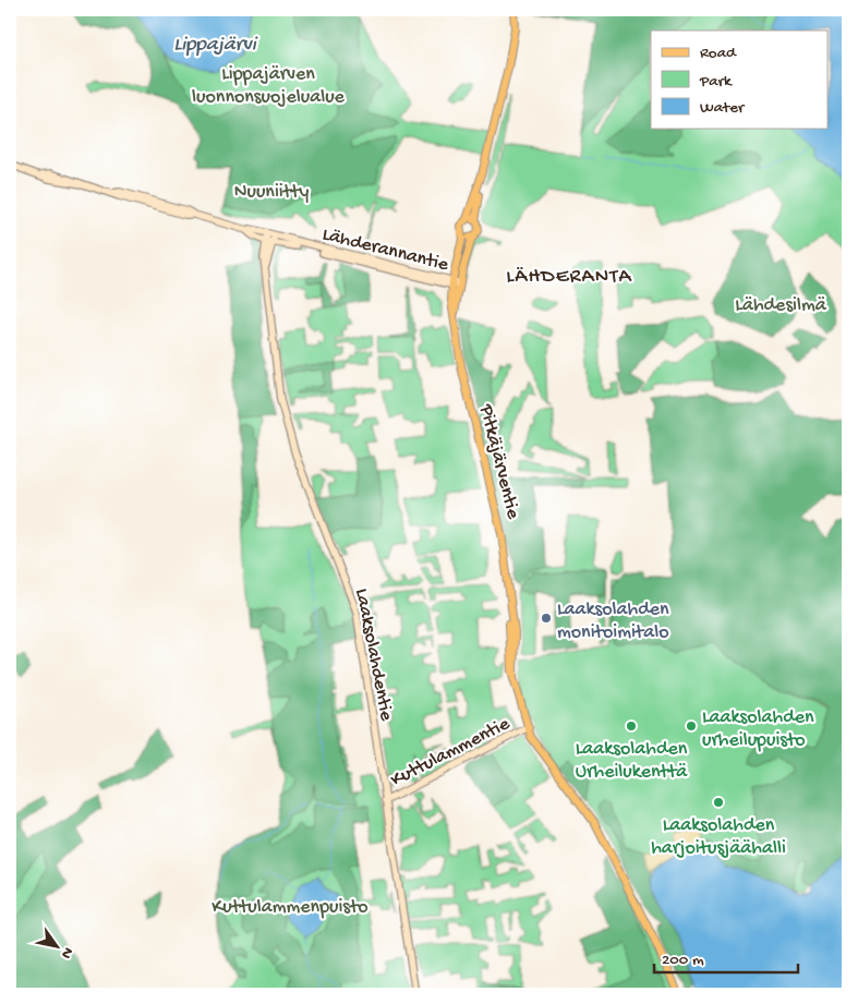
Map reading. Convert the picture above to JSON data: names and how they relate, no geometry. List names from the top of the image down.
{
  "streets": {
    "main road": ["Pitkäjärventie"],
    "street": ["Lähderannantie", "Laaksolahdentie", "Kuttulammentie"]
  },
  "crossings": [
    ["Lähderannantie", "Pitkäjärventie"],
    ["Lähderannantie", "Laaksolahdentie"],
    ["Pitkäjärventie", "Kuttulammentie"],
    ["Laaksolahdentie", "Kuttulammentie"]
  ],
  "districts": ["LÄHDERANTA"],
  "water": ["Lippajärvi"],
  "parks": [
    "Lippajärven luonnonsuojelualue",
    "Nuuniitty",
    "Lähdesilmä",
    "Kuttulammenpuisto"
  ],
  "places": [
    "Laaksolahden monitoimitalo",
    "Laaksolahden Urheilukenttä",
    "Laaksolahden urheilupuisto",
    "Laaksolahden harjoitusjäähalli"
  ],
  "legend": ["Road", "Park", "Water"],
  "scale_bar": "200 m",
  "north": "bottom right"
}
